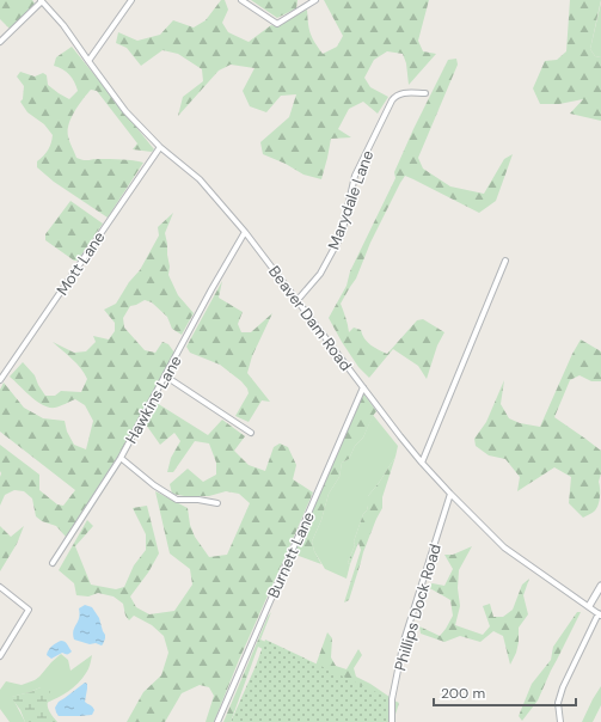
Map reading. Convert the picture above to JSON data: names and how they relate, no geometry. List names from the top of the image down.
{
  "streets": {
    "street": [
      "Marydale Lane",
      "Mott Lane",
      "Beaver Dam Road",
      "Hawkins Lane",
      "Burnett Lane",
      "Phillips Dock Road"
    ]
  },
  "crossings": [
    ["Marydale Lane", "Beaver Dam Road"],
    ["Mott Lane", "Beaver Dam Road"],
    ["Beaver Dam Road", "Hawkins Lane"],
    ["Beaver Dam Road", "Burnett Lane"],
    ["Beaver Dam Road", "Phillips Dock Road"]
  ],
  "scale_bar": "200 m"
}
